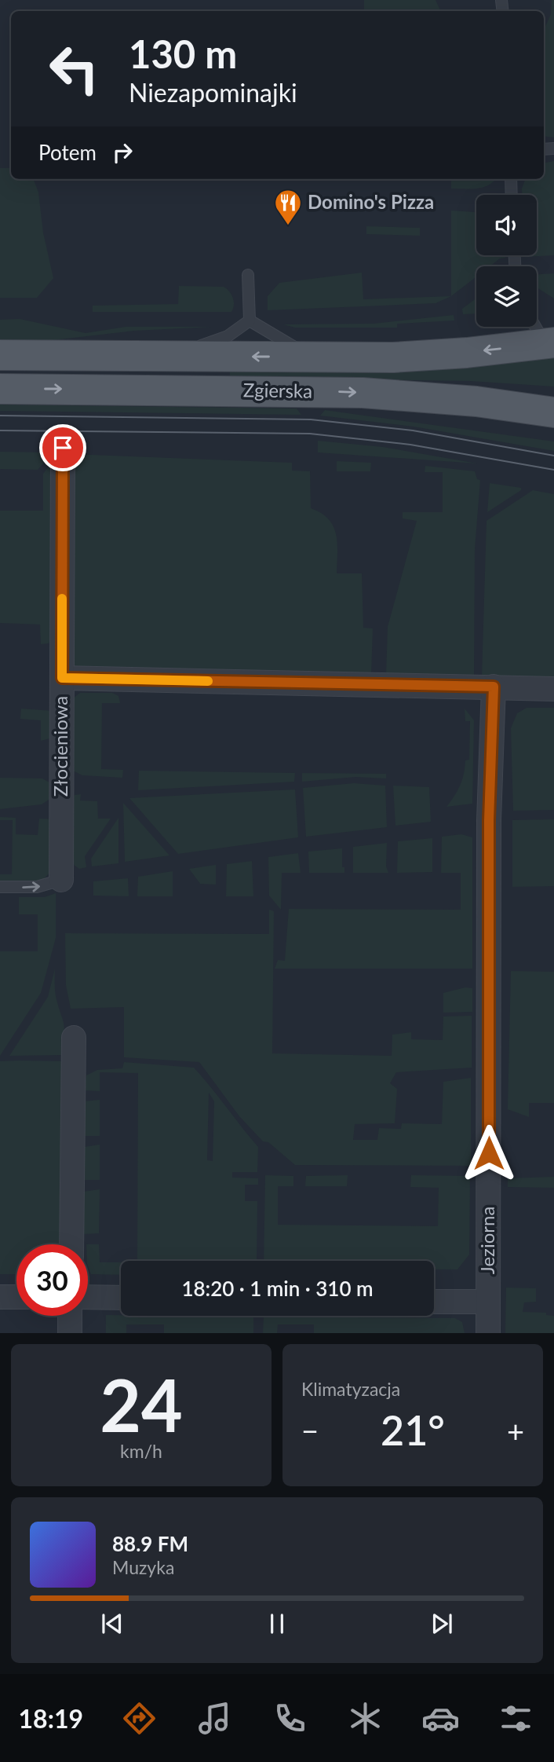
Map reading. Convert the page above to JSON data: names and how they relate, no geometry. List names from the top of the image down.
{
  "streets": {
    "main road": ["Zgierska"],
    "street": ["Złocieniowa", "Jeziorna"]
  },
  "places": {
    "restaurant": ["Domino's Pizza"]
  },
  "page": {
    "turn": ["130 m", "Niezapominajki"],
    "then": "Potem",
    "limit": "30",
    "trip": "18:20 · 1 min · 310 m",
    "tile": [
      ["24", "km/h"],
      "Klimatyzacja"
    ],
    "heat": ["−", "21°", "+"],
    "song": ["88.9 FM", "Muzyka"],
    "tabs": "18:19"
  }
}
